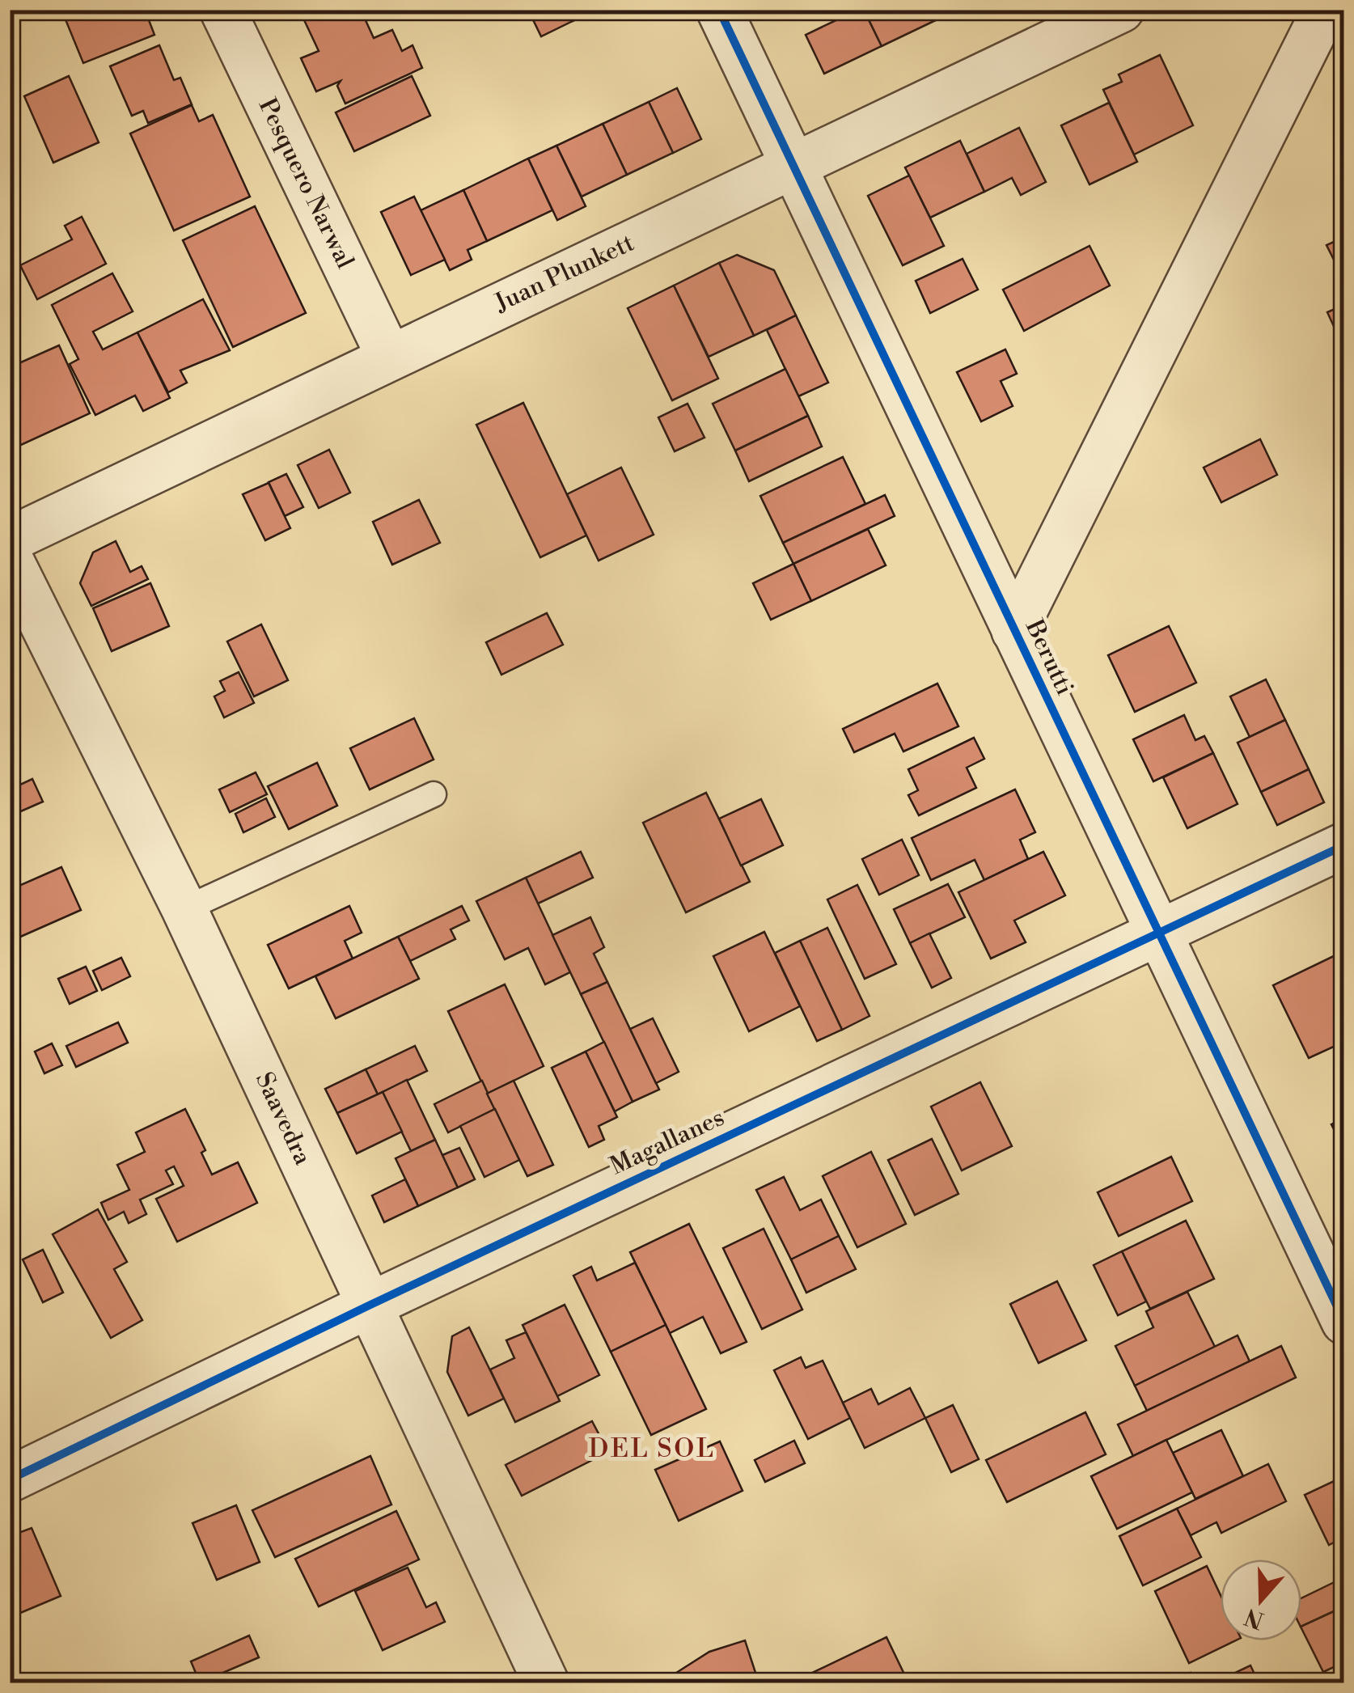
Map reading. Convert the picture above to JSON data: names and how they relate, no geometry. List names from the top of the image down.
{
  "streets": {
    "street": [
      "Pesquero Narwal",
      "Juan Plunkett",
      "Berutti",
      "Saavedra",
      "Magallanes"
    ]
  },
  "crossings": [
    ["Pesquero Narwal", "Juan Plunkett"],
    ["Juan Plunkett", "Berutti"],
    ["Berutti", "Magallanes"],
    ["Saavedra", "Magallanes"]
  ],
  "districts": ["DEL SOL"],
  "north": "bottom"
}
